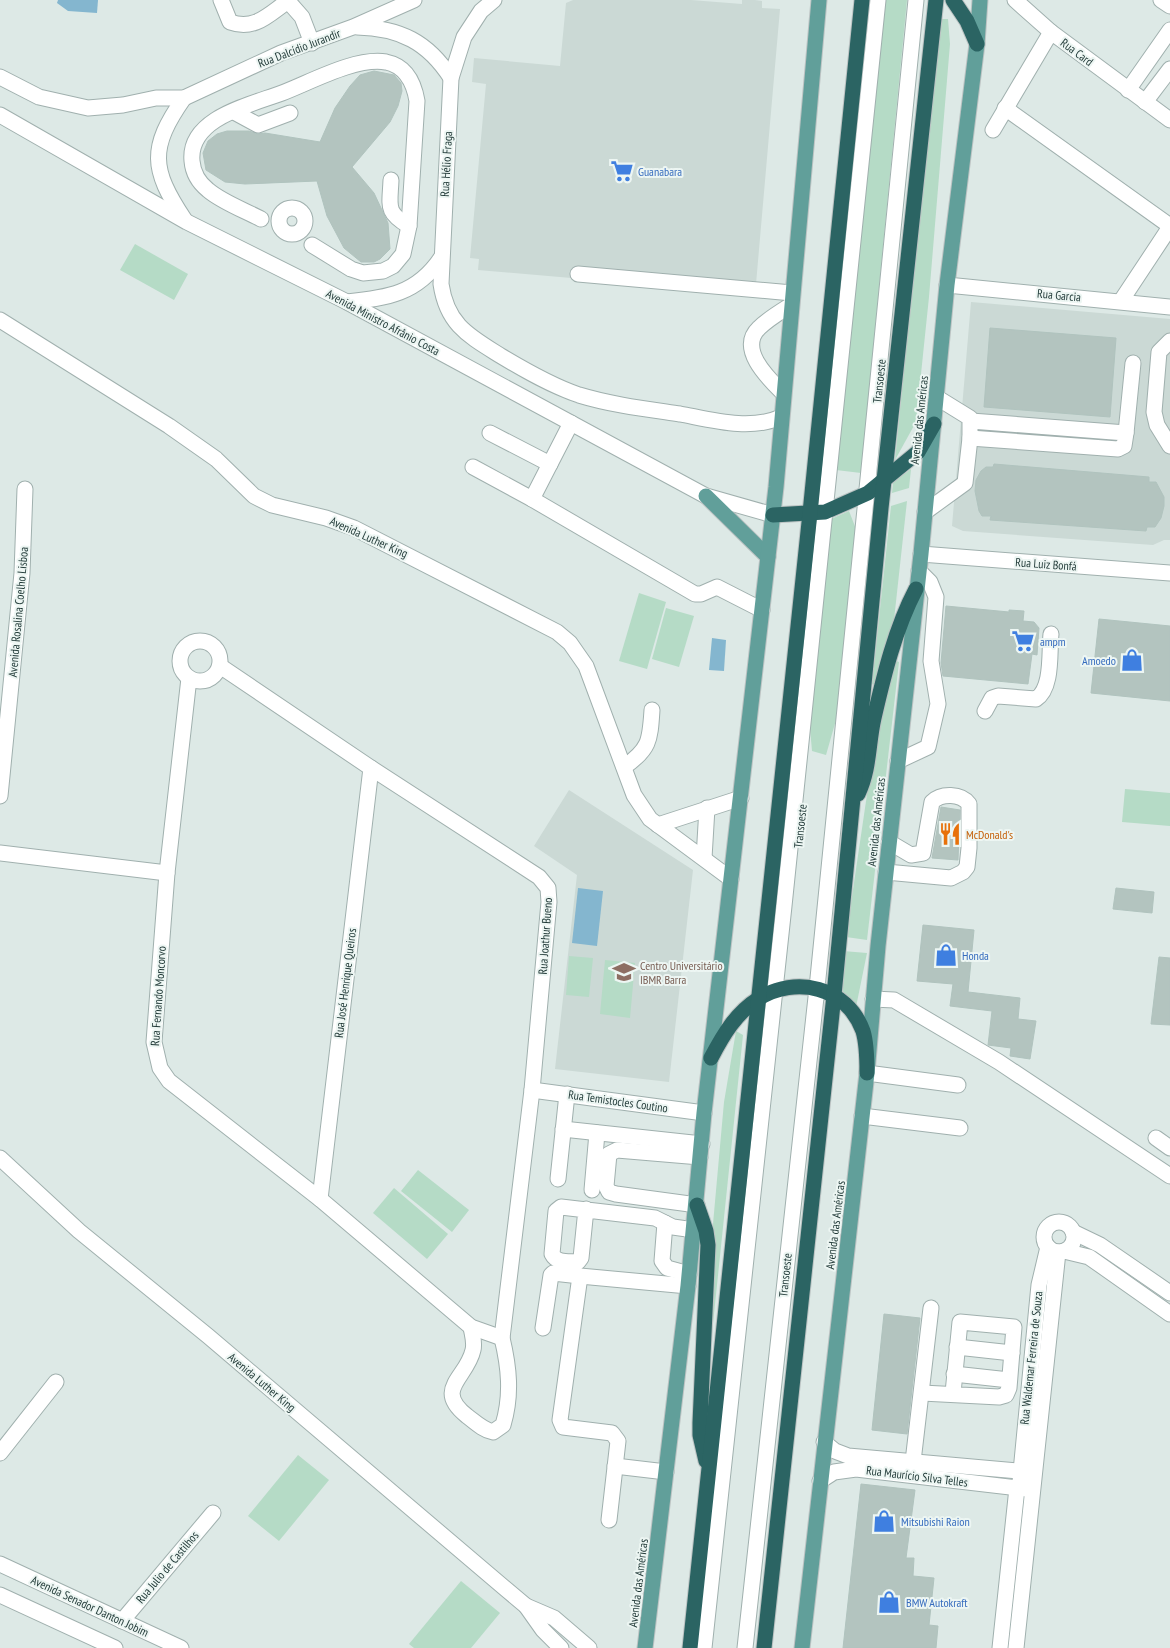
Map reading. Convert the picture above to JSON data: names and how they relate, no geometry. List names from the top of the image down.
{
  "streets": {
    "highway": ["Avenida das Américas"],
    "street": [
      "Rua Dalcídio Jurandir",
      "Rua Card",
      "Rua Hélio Fraga",
      "Rua Garcia",
      "Avenida Ministro Afrânio Costa",
      "Transoeste",
      "Avenida Luther King",
      "Rua Luiz Bonfá",
      "Avenida Rosalina Coelho Lisboa",
      "Rua Joathur Bueno",
      "Rua José Henrique Queiros",
      "Rua Fernando Moncorvo",
      "Rua Temistocles Coutino",
      "Rua Waldemar Ferreira de Souza",
      "Rua Maurício Silva Telles",
      "Rua Julio de Castilhos",
      "Avenida Senador Danton Jobim"
    ]
  },
  "crossings": [
    ["Rua Garcia", "Avenida das Américas"],
    ["Avenida Ministro Afrânio Costa", "Avenida das Américas"],
    ["Avenida das Américas", "Avenida Luther King"],
    ["Avenida das Américas", "Rua Luiz Bonfá"],
    ["Avenida das Américas", "Rua Temistocles Coutino"],
    ["Avenida das Américas", "Rua Maurício Silva Telles"],
    ["Rua Joathur Bueno", "Rua José Henrique Queiros"],
    ["Rua Joathur Bueno", "Rua Fernando Moncorvo"],
    ["Rua Joathur Bueno", "Rua Temistocles Coutino"],
    ["Rua José Henrique Queiros", "Rua Fernando Moncorvo"],
    ["Rua Waldemar Ferreira de Souza", "Rua Maurício Silva Telles"],
    ["Rua Julio de Castilhos", "Avenida Senador Danton Jobim"]
  ],
  "places": {
    "supermarket": ["Guanabara", "ampm"],
    "shop": [
      "Amoedo",
      "Honda",
      "Mitsubishi Raion",
      "BMW Autokraft"
    ],
    "restaurant": ["McDonald's"],
    "school or university": ["Centro Universitário IBMR Barra"]
  }
}
